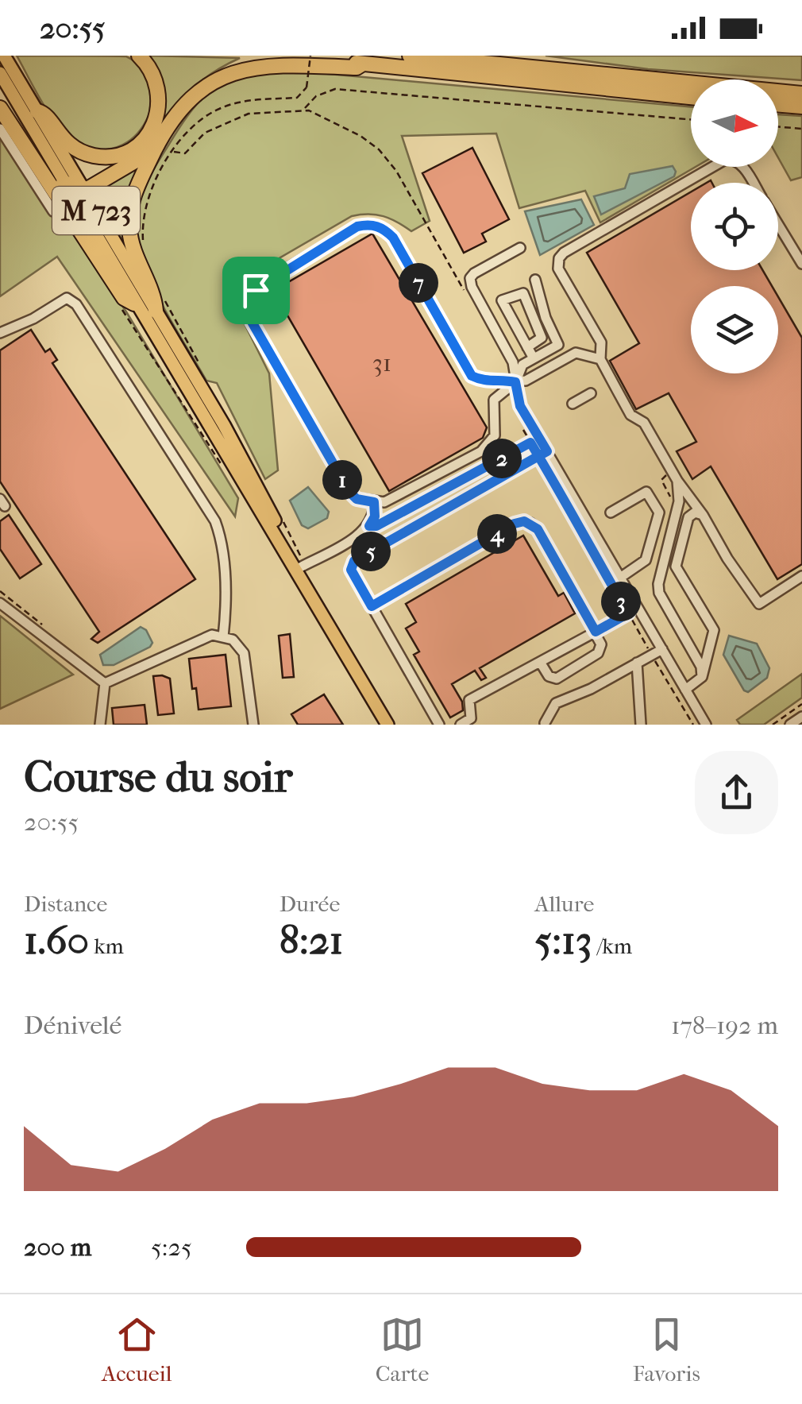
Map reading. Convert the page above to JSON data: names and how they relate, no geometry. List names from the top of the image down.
{
  "streets": {
    "main road": ["M 723"]
  },
  "house_numbers": ["31"],
  "north": "right",
  "page": {
    "status": "20:55",
    "pins": [
      "7",
      "2",
      "1",
      "4",
      "5",
      "3"
    ],
    "heading": ["Course du soir", "20:55"],
    "stats": [
      ["Distance", "1.60 km"],
      ["Durée", "8:21"],
      ["Allure", "5:13 /km"]
    ],
    "chart": ["Dénivelé", "178–192 m"],
    "list": [
      {
        "name": "200 m",
        "note": "5:25"
      }
    ],
    "tabs": ["Accueil", "Carte", "Favoris"]
  }
}
